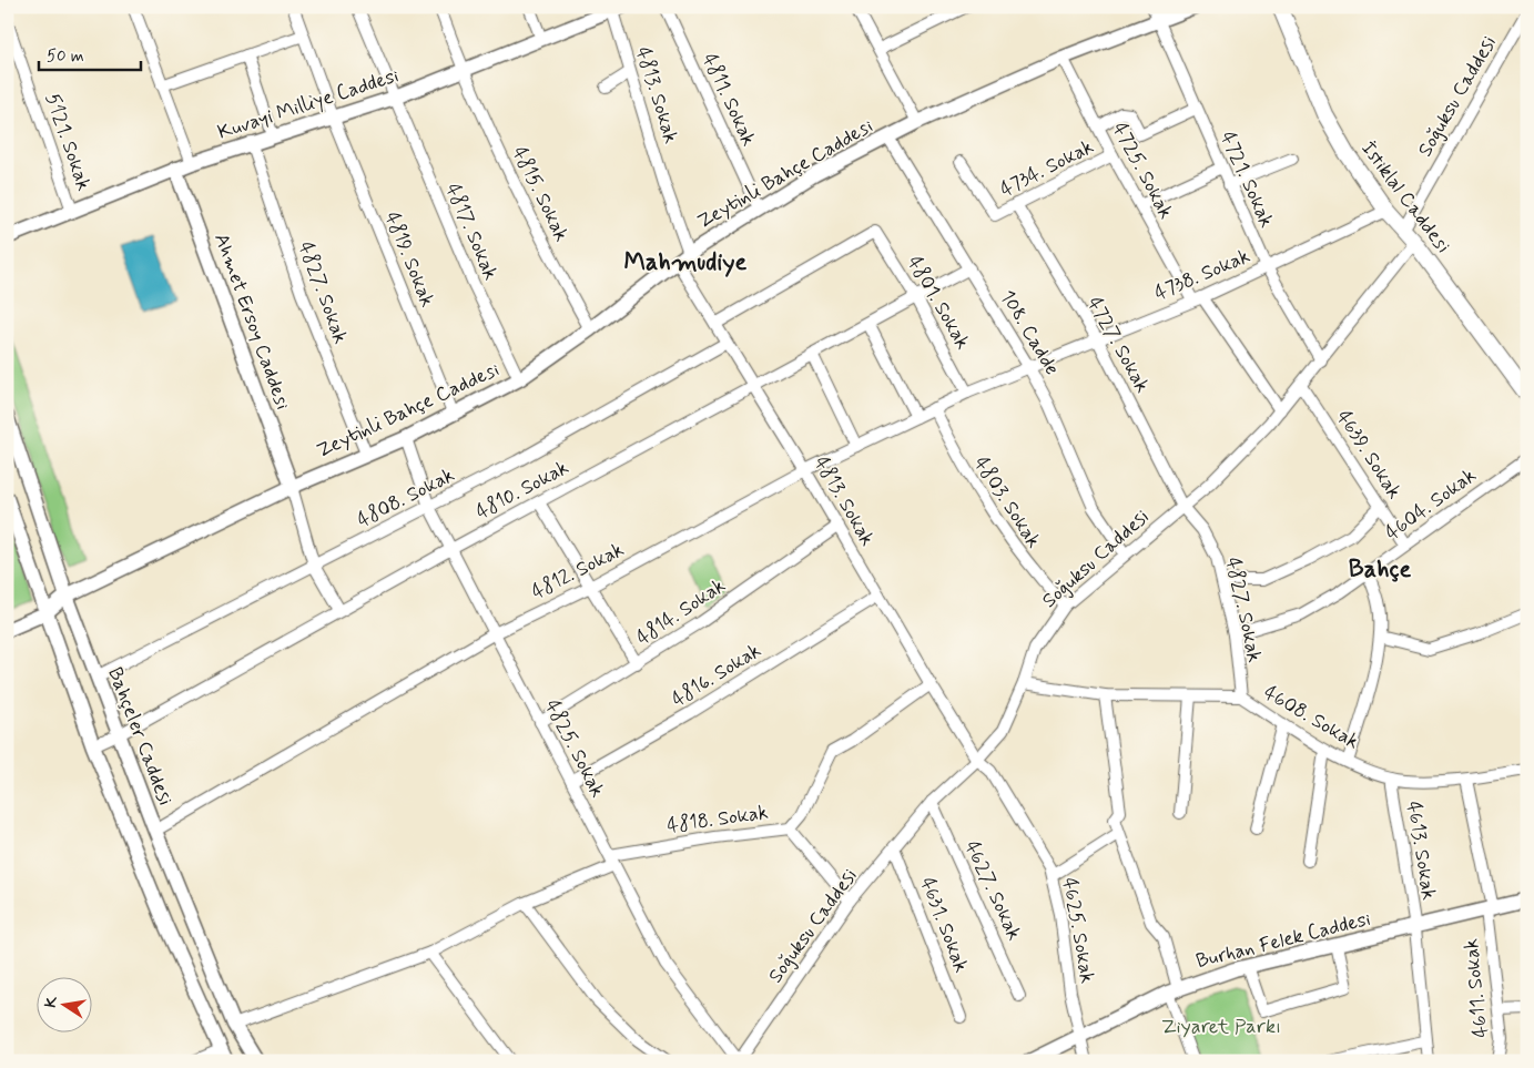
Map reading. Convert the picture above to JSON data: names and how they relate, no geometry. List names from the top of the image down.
{
  "streets": {
    "main road": ["İstiklal Caddesi"],
    "street": [
      "4813. Sokak",
      "Soğuksu Caddesi",
      "4811. Sokak",
      "Kuvayi Milliye Caddesi",
      "5121. Sokak",
      "4734. Sokak",
      "4725. Sokak",
      "Zeytinli Bahçe Caddesi",
      "4721. Sokak",
      "4815. Sokak",
      "4817. Sokak",
      "4819. Sokak",
      "4738. Sokak",
      "4827. Sokak",
      "4801. Sokak",
      "Ahmet Ersoy Caddesi",
      "108. Cadde",
      "4727. Sokak",
      "4639. Sokak",
      "4810. Sokak",
      "4808. Sokak",
      "4803. Sokak",
      "4604. Sokak",
      "4812. Sokak",
      "4814. Sokak",
      "4816. Sokak",
      "4608. Sokak",
      "Bahçeler Caddesi",
      "4825. Sokak",
      "4818. Sokak",
      "4613. Sokak",
      "4627. Sokak",
      "4631. Sokak",
      "4625. Sokak",
      "Burhan Felek Caddesi",
      "4611. Sokak"
    ]
  },
  "crossings": [
    ["4813. Sokak", "Soğuksu Caddesi"],
    ["4813. Sokak", "Kuvayi Milliye Caddesi"],
    ["4813. Sokak", "Zeytinli Bahçe Caddesi"],
    ["4813. Sokak", "4801. Sokak"],
    ["4813. Sokak", "4810. Sokak"],
    ["4813. Sokak", "4808. Sokak"],
    ["4813. Sokak", "4812. Sokak"],
    ["4813. Sokak", "4814. Sokak"],
    ["4813. Sokak", "4816. Sokak"],
    ["4813. Sokak", "4818. Sokak"],
    ["4813. Sokak", "4625. Sokak"],
    ["Soğuksu Caddesi", "4725. Sokak"],
    ["Soğuksu Caddesi", "4721. Sokak"],
    ["Soğuksu Caddesi", "İstiklal Caddesi"],
    ["Soğuksu Caddesi", "4827. Sokak"],
    ["Soğuksu Caddesi", "108. Cadde"],
    ["Soğuksu Caddesi", "4727. Sokak"],
    ["Soğuksu Caddesi", "4639. Sokak"],
    ["Soğuksu Caddesi", "4803. Sokak"],
    ["Soğuksu Caddesi", "4825. Sokak"],
    ["Soğuksu Caddesi", "4627. Sokak"],
    ["Soğuksu Caddesi", "4631. Sokak"],
    ["Soğuksu Caddesi", "4625. Sokak"],
    ["4811. Sokak", "Zeytinli Bahçe Caddesi"],
    ["Kuvayi Milliye Caddesi", "5121. Sokak"],
    ["Kuvayi Milliye Caddesi", "4815. Sokak"],
    ["Kuvayi Milliye Caddesi", "4817. Sokak"],
    ["Kuvayi Milliye Caddesi", "4819. Sokak"],
    ["Kuvayi Milliye Caddesi", "4827. Sokak"],
    ["Kuvayi Milliye Caddesi", "Ahmet Ersoy Caddesi"],
    ["4734. Sokak", "4725. Sokak"],
    ["4734. Sokak", "4727. Sokak"],
    ["4725. Sokak", "Zeytinli Bahçe Caddesi"],
    ["4725. Sokak", "4738. Sokak"],
    ["Zeytinli Bahçe Caddesi", "4721. Sokak"],
    ["Zeytinli Bahçe Caddesi", "4815. Sokak"],
    ["Zeytinli Bahçe Caddesi", "4817. Sokak"],
    ["Zeytinli Bahçe Caddesi", "4819. Sokak"],
    ["Zeytinli Bahçe Caddesi", "4827. Sokak"],
    ["Zeytinli Bahçe Caddesi", "Ahmet Ersoy Caddesi"],
    ["Zeytinli Bahçe Caddesi", "108. Cadde"],
    ["Zeytinli Bahçe Caddesi", "Bahçeler Caddesi"],
    ["Zeytinli Bahçe Caddesi", "4825. Sokak"],
    ["4721. Sokak", "4738. Sokak"],
    ["İstiklal Caddesi", "4738. Sokak"],
    ["4738. Sokak", "108. Cadde"],
    ["4738. Sokak", "4727. Sokak"],
    ["4738. Sokak", "4812. Sokak"],
    ["4827. Sokak", "4727. Sokak"],
    ["4827. Sokak", "4604. Sokak"],
    ["4827. Sokak", "4608. Sokak"],
    ["4801. Sokak", "4810. Sokak"],
    ["4801. Sokak", "4812. Sokak"],
    ["108. Cadde", "4810. Sokak"],
    ["108. Cadde", "4812. Sokak"],
    ["4639. Sokak", "4604. Sokak"],
    ["4810. Sokak", "Bahçeler Caddesi"],
    ["4810. Sokak", "4825. Sokak"],
    ["4808. Sokak", "Bahçeler Caddesi"],
    ["4808. Sokak", "4825. Sokak"],
    ["4803. Sokak", "4812. Sokak"],
    ["4812. Sokak", "Bahçeler Caddesi"],
    ["4812. Sokak", "4825. Sokak"],
    ["4814. Sokak", "4825. Sokak"],
    ["4816. Sokak", "4825. Sokak"],
    ["4608. Sokak", "4613. Sokak"],
    ["4608. Sokak", "4611. Sokak"],
    ["Bahçeler Caddesi", "4818. Sokak"],
    ["4825. Sokak", "4818. Sokak"],
    ["4613. Sokak", "Burhan Felek Caddesi"],
    ["4625. Sokak", "Burhan Felek Caddesi"],
    ["Burhan Felek Caddesi", "4611. Sokak"]
  ],
  "districts": ["Mahmudiye", "Bahçe"],
  "parks": ["Ziyaret Parkı"],
  "scale_bar": "50 m",
  "north": "left"
}
